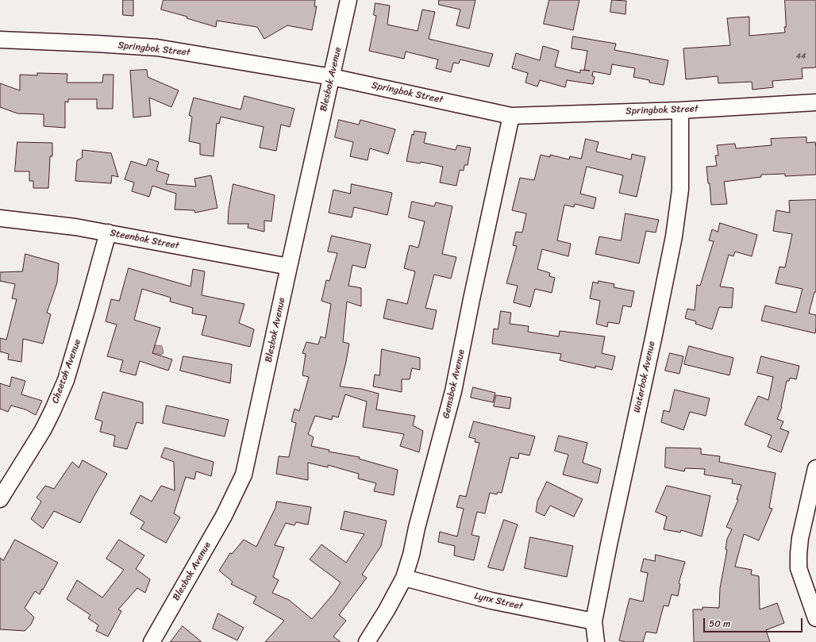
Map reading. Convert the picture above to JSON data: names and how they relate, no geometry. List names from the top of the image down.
{
  "streets": {
    "street": [
      "Springbok Street",
      "Blesbok Avenue",
      "Steenbok Street",
      "Cheetah Avenue",
      "Waterbok Avenue",
      "Gemsbok Avenue",
      "Lynx Street"
    ]
  },
  "crossings": [
    ["Springbok Street", "Blesbok Avenue"],
    ["Springbok Street", "Waterbok Avenue"],
    ["Springbok Street", "Gemsbok Avenue"],
    ["Blesbok Avenue", "Steenbok Street"],
    ["Steenbok Street", "Cheetah Avenue"],
    ["Waterbok Avenue", "Lynx Street"],
    ["Gemsbok Avenue", "Lynx Street"]
  ],
  "house_numbers": ["44"],
  "scale_bar": "50 m"
}
